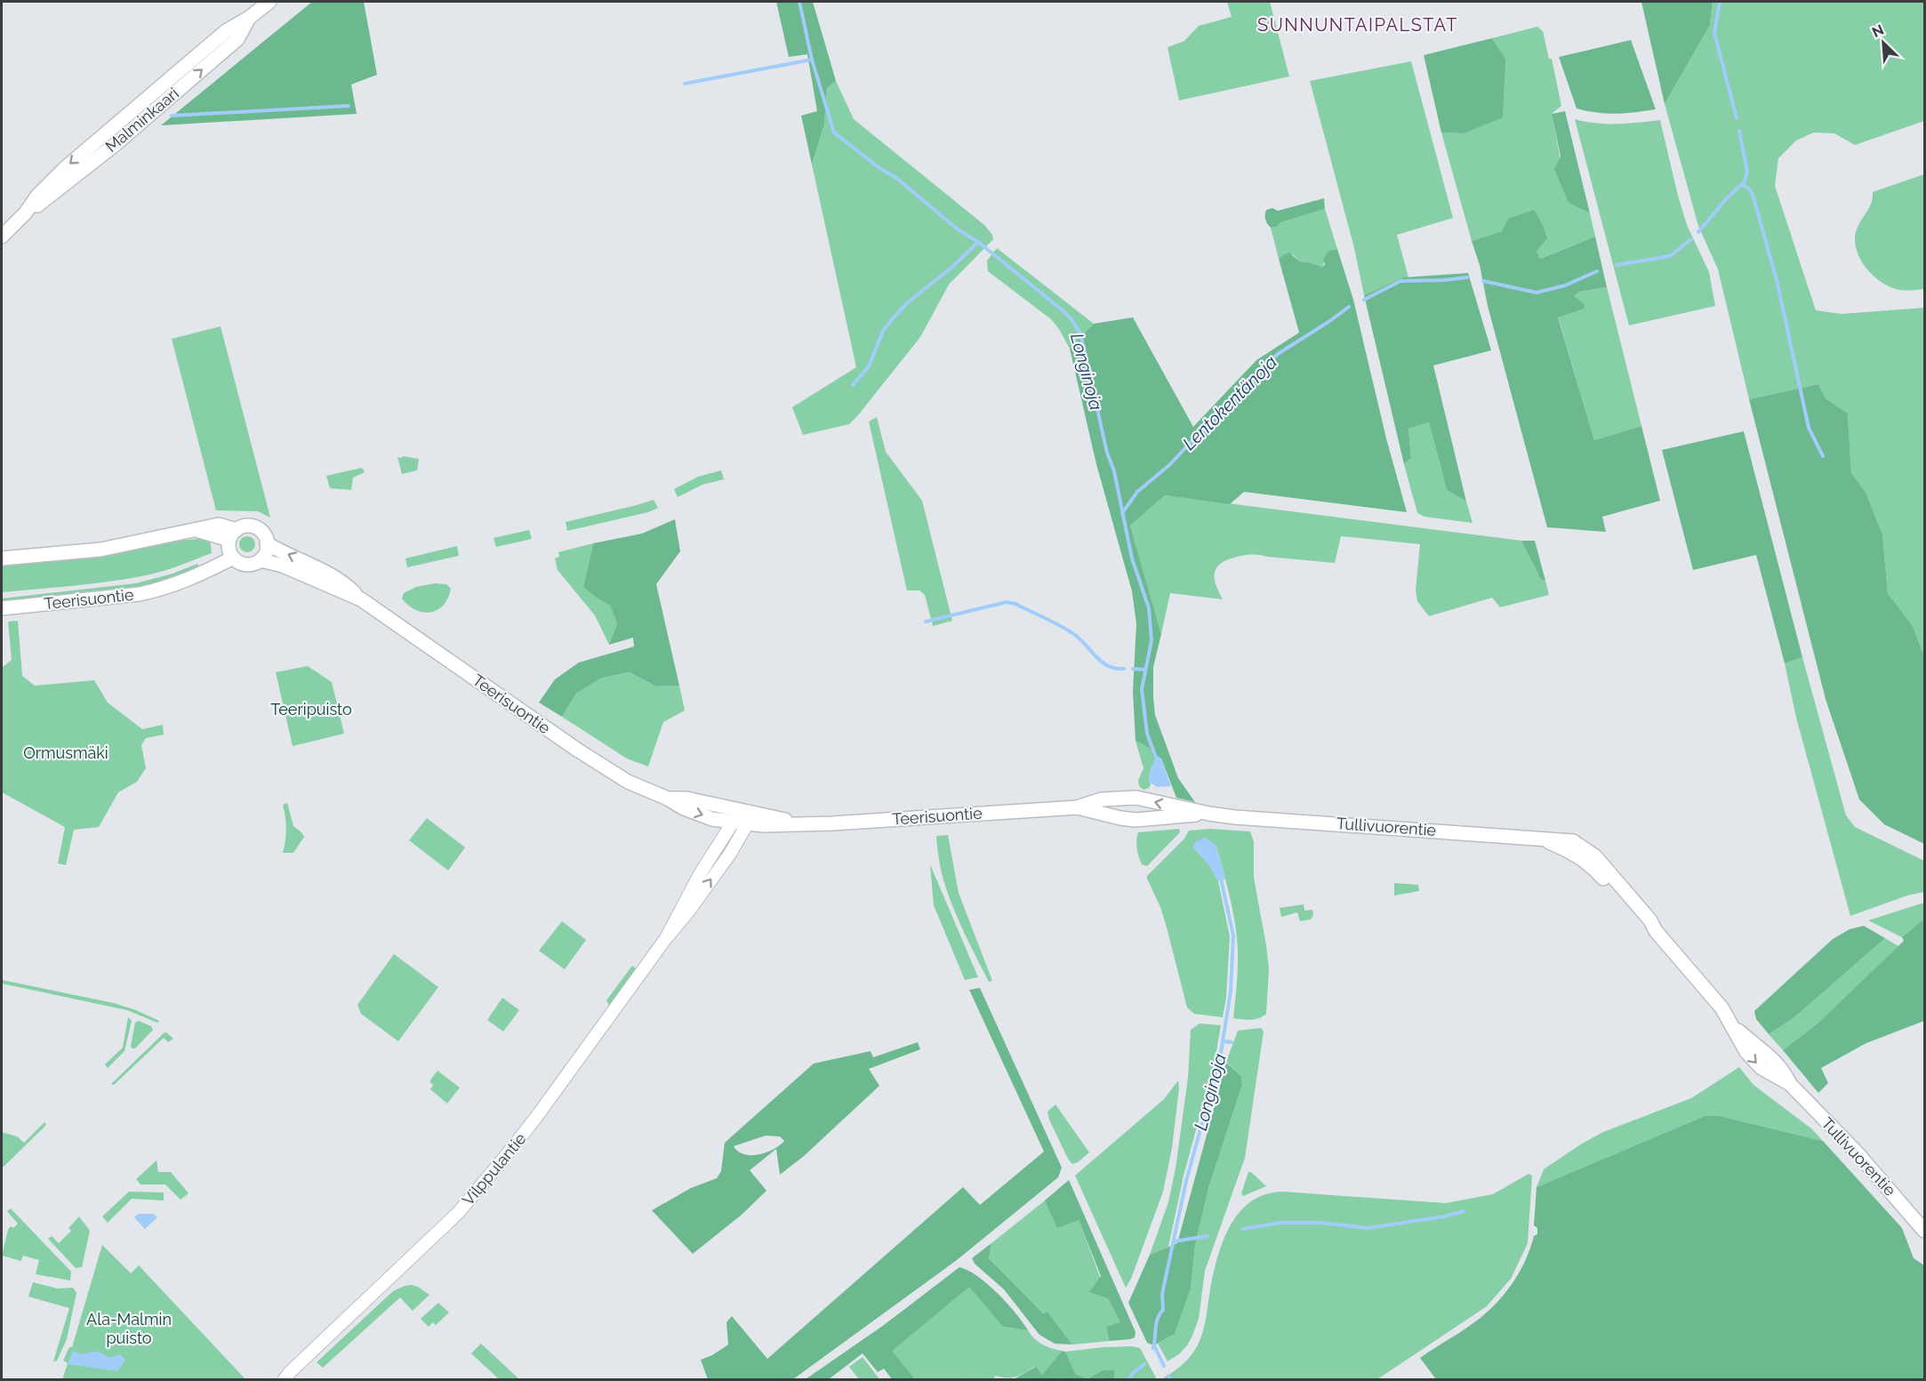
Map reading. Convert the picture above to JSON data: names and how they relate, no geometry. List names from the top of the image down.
{
  "streets": {
    "main road": ["Malminkaari", "Teerisuontie", "Tullivuorentie"],
    "street": ["Vilppulantie"]
  },
  "crossings": [
    ["Teerisuontie", "Tullivuorentie"],
    ["Teerisuontie", "Vilppulantie"]
  ],
  "districts": ["SUNNUNTAIPALSTAT"],
  "water": ["Longinoja", "Lentokentänoja"],
  "parks": ["Teeripuisto", "Ormusmäki", "Ala-Malmin puisto"],
  "north": "top left"
}
